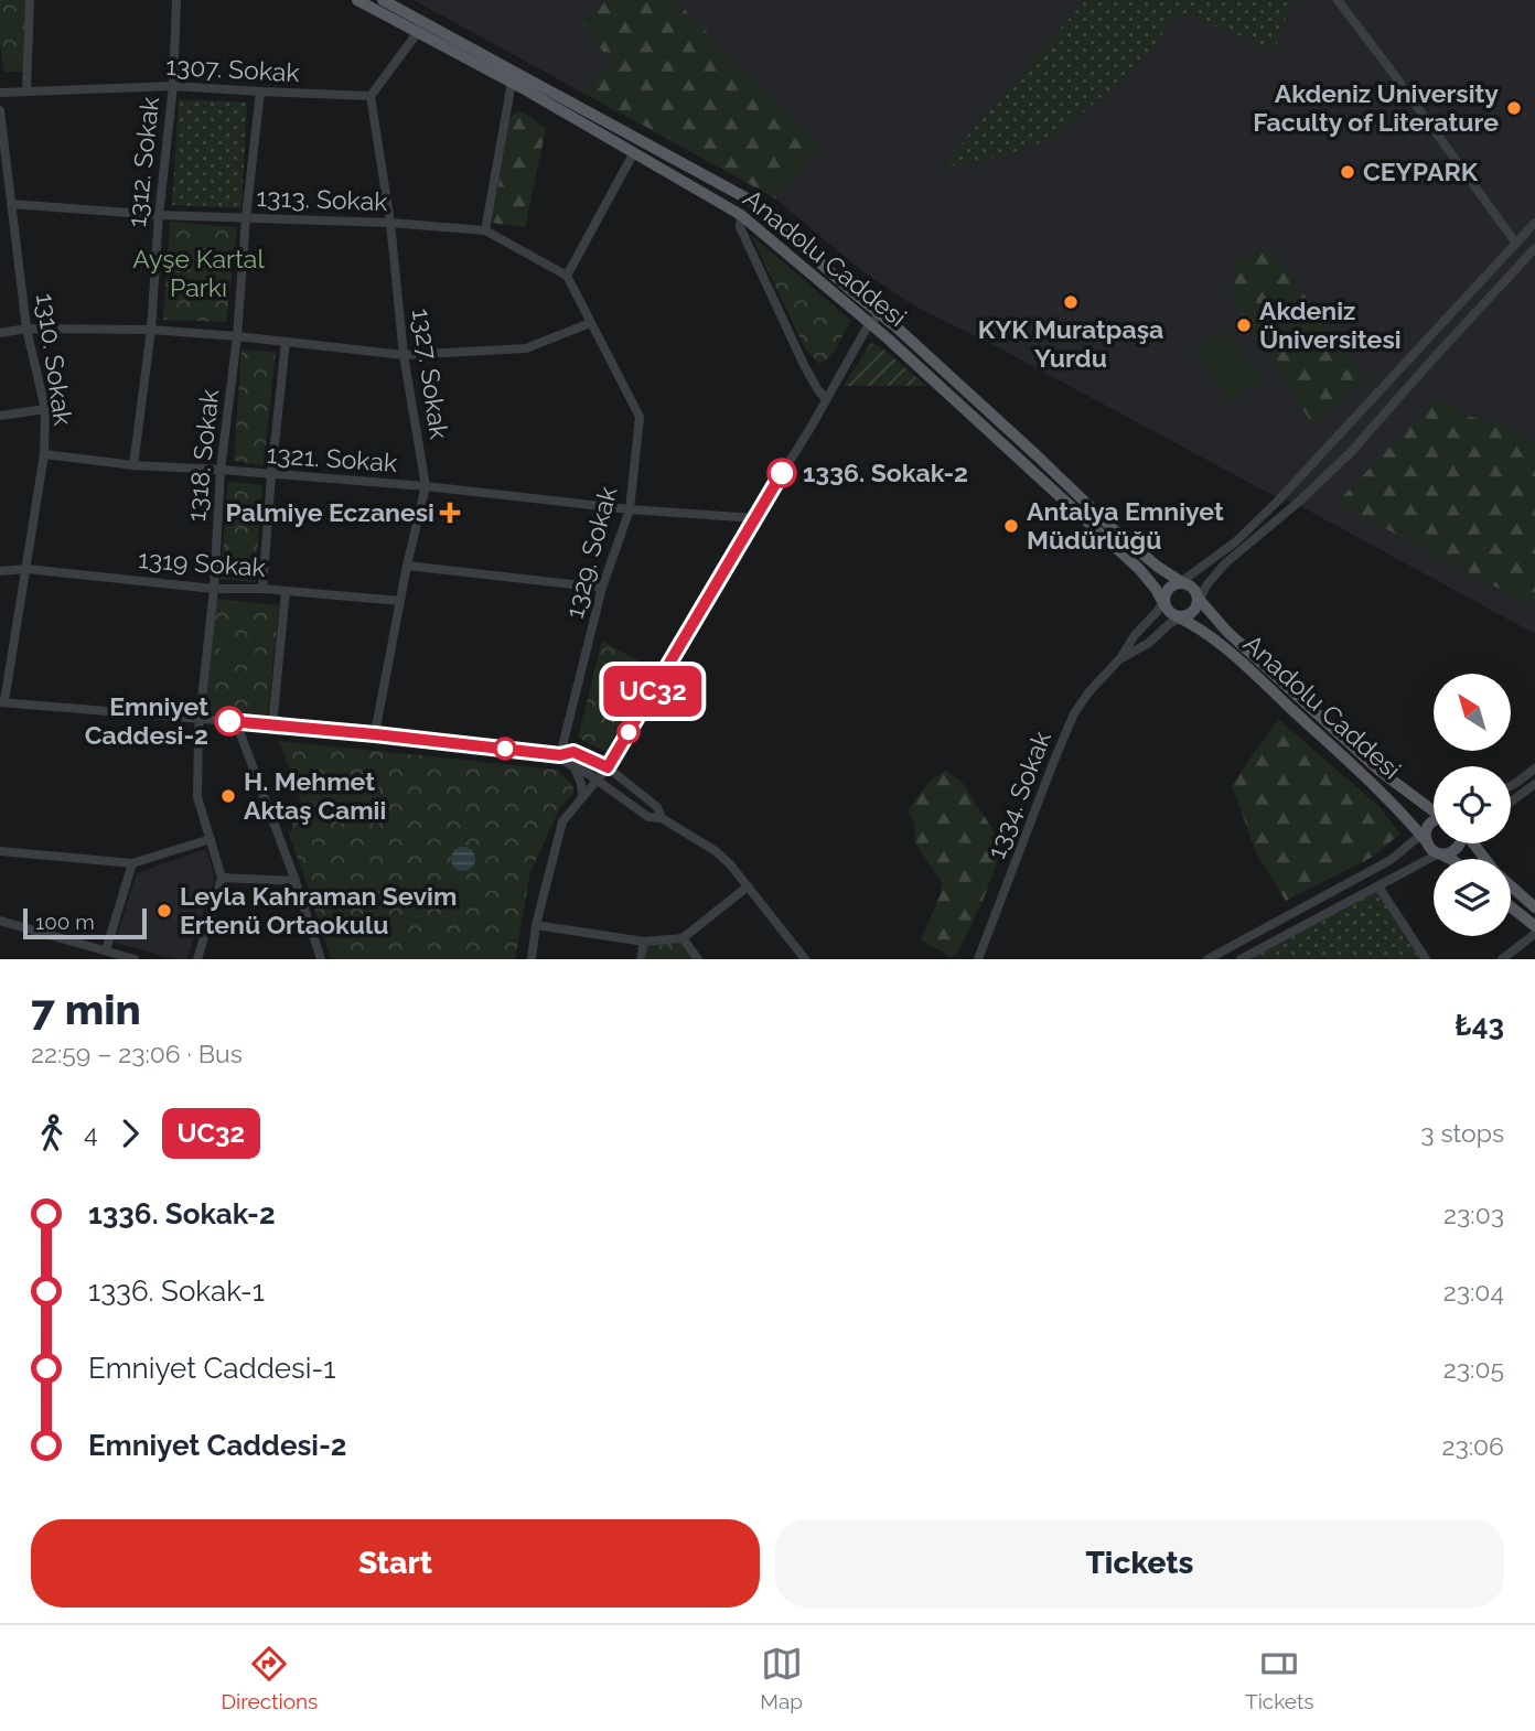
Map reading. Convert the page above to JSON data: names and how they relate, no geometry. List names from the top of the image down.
{
  "streets": {
    "main road": ["Anadolu Caddesi"],
    "street": [
      "1307. Sokak",
      "1312. Sokak",
      "1313. Sokak",
      "1310. Sokak",
      "1327. Sokak",
      "1318. Sokak",
      "1321. Sokak",
      "1329. Sokak",
      "1319 Sokak",
      "1334. Sokak"
    ]
  },
  "crossings": [
    ["1307. Sokak", "1312. Sokak"],
    ["1307. Sokak", "1327. Sokak"],
    ["1307. Sokak", "1318. Sokak"],
    ["1312. Sokak", "1313. Sokak"],
    ["1312. Sokak", "1321. Sokak"],
    ["1313. Sokak", "1310. Sokak"],
    ["1313. Sokak", "1327. Sokak"],
    ["1313. Sokak", "1318. Sokak"],
    ["Anadolu Caddesi", "1334. Sokak"],
    ["1310. Sokak", "1321. Sokak"],
    ["1310. Sokak", "1319 Sokak"],
    ["1327. Sokak", "1321. Sokak"],
    ["1327. Sokak", "1319 Sokak"],
    ["1318. Sokak", "1321. Sokak"],
    ["1318. Sokak", "1319 Sokak"],
    ["1321. Sokak", "1329. Sokak"]
  ],
  "parks": ["Ayşe Kartal Parkı"],
  "places": {
    "other": [
      "Akdeniz University Faculty of Literature",
      "CEYPARK",
      "KYK Muratpaşa Yurdu",
      "Akdeniz Üniversitesi",
      "1336. Sokak-2",
      "Antalya Emniyet Müdürlüğü",
      "Emniyet Caddesi-2",
      "H. Mehmet Aktaş Camii",
      "Leyla Kahraman Sevim Ertenü Ortaokulu"
    ],
    "health": ["Palmiye Eczanesi"]
  },
  "lines": ["bus line UC32"],
  "scale_bar": "100 m",
  "north": "top left",
  "page": {
    "on_map": "UC32",
    "scale": "100 m",
    "heading": ["7 min", "22:59 – 23:06 · Bus", "₺43"],
    "legs": ["4", "UC32", "3 stops"],
    "list": [
      {
        "name": "1336. Sokak-2",
        "value": "23:03"
      },
      {
        "name": "1336. Sokak-1",
        "value": "23:04"
      },
      {
        "name": "Emniyet Caddesi-1",
        "value": "23:05"
      },
      {
        "name": "Emniyet Caddesi-2",
        "value": "23:06"
      }
    ],
    "buttons": ["Start", "Tickets"],
    "tabs": ["Directions", "Map", "Tickets"]
  }
}
